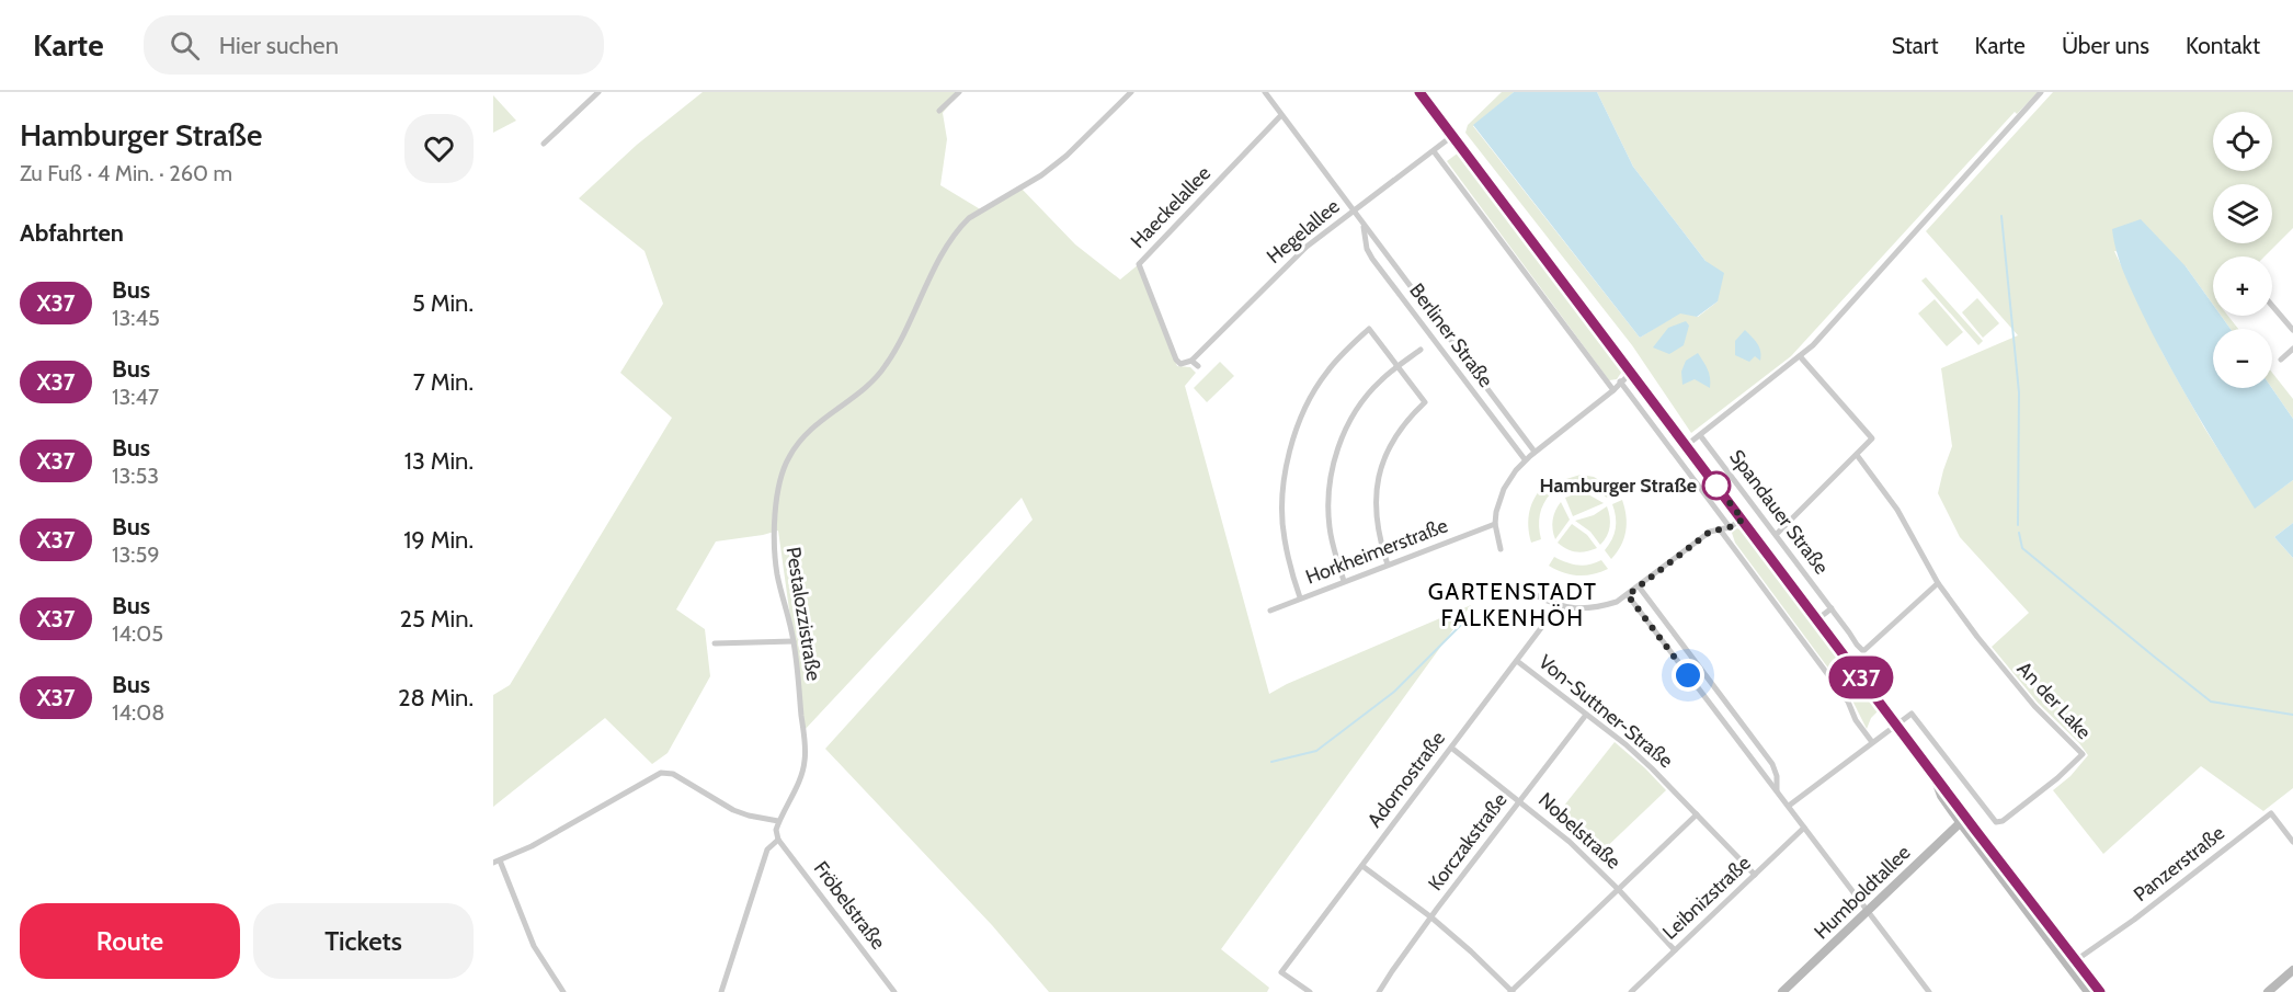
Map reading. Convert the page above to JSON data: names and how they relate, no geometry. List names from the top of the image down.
{
  "streets": {
    "main road": ["Spandauer Straße", "Humboldtallee"],
    "street": [
      "Haeckelallee",
      "Hegelallee",
      "Berliner Straße",
      "Horkheimerstraße",
      "Pestalozzistraße",
      "An der Lake",
      "Von-Suttner-Straße",
      "Adornostraße",
      "Nobelstraße",
      "Korczakstraße",
      "Panzerstraße",
      "Leibnizstraße",
      "Fröbelstraße"
    ]
  },
  "crossings": [
    ["Haeckelallee", "Hegelallee"],
    ["Haeckelallee", "Berliner Straße"],
    ["Hegelallee", "Berliner Straße"],
    ["Hegelallee", "Spandauer Straße"],
    ["Spandauer Straße", "An der Lake"],
    ["Spandauer Straße", "Panzerstraße"],
    ["Spandauer Straße", "Humboldtallee"],
    ["Pestalozzistraße", "Fröbelstraße"],
    ["Von-Suttner-Straße", "Adornostraße"],
    ["Von-Suttner-Straße", "Korczakstraße"],
    ["Von-Suttner-Straße", "Leibnizstraße"],
    ["Adornostraße", "Nobelstraße"],
    ["Nobelstraße", "Korczakstraße"],
    ["Nobelstraße", "Leibnizstraße"]
  ],
  "districts": ["GARTENSTADT FALKENHÖH"],
  "places": ["Hamburger Straße"],
  "lines": ["bus line X37"],
  "page": {
    "header": "Karte",
    "search": "Hier suchen",
    "nav": [
      "Start",
      "Karte",
      "Über uns",
      "Kontakt"
    ],
    "heading": [
      ["Hamburger Straße", "Zu Fuß · 4 Min. · 260 m"],
      "Abfahrten"
    ],
    "on_map": "X37",
    "map_buttons": ["+", "−"],
    "list": [
      {
        "mark": "X37",
        "name": "Bus",
        "note": "13:45",
        "value": "5 Min."
      },
      {
        "mark": "X37",
        "name": "Bus",
        "note": "13:47",
        "value": "7 Min."
      },
      {
        "mark": "X37",
        "name": "Bus",
        "note": "13:53",
        "value": "13 Min."
      },
      {
        "mark": "X37",
        "name": "Bus",
        "note": "13:59",
        "value": "19 Min."
      },
      {
        "mark": "X37",
        "name": "Bus",
        "note": "14:05",
        "value": "25 Min."
      },
      {
        "mark": "X37",
        "name": "Bus",
        "note": "14:08",
        "value": "28 Min."
      }
    ],
    "buttons": ["Route", "Tickets"]
  }
}
